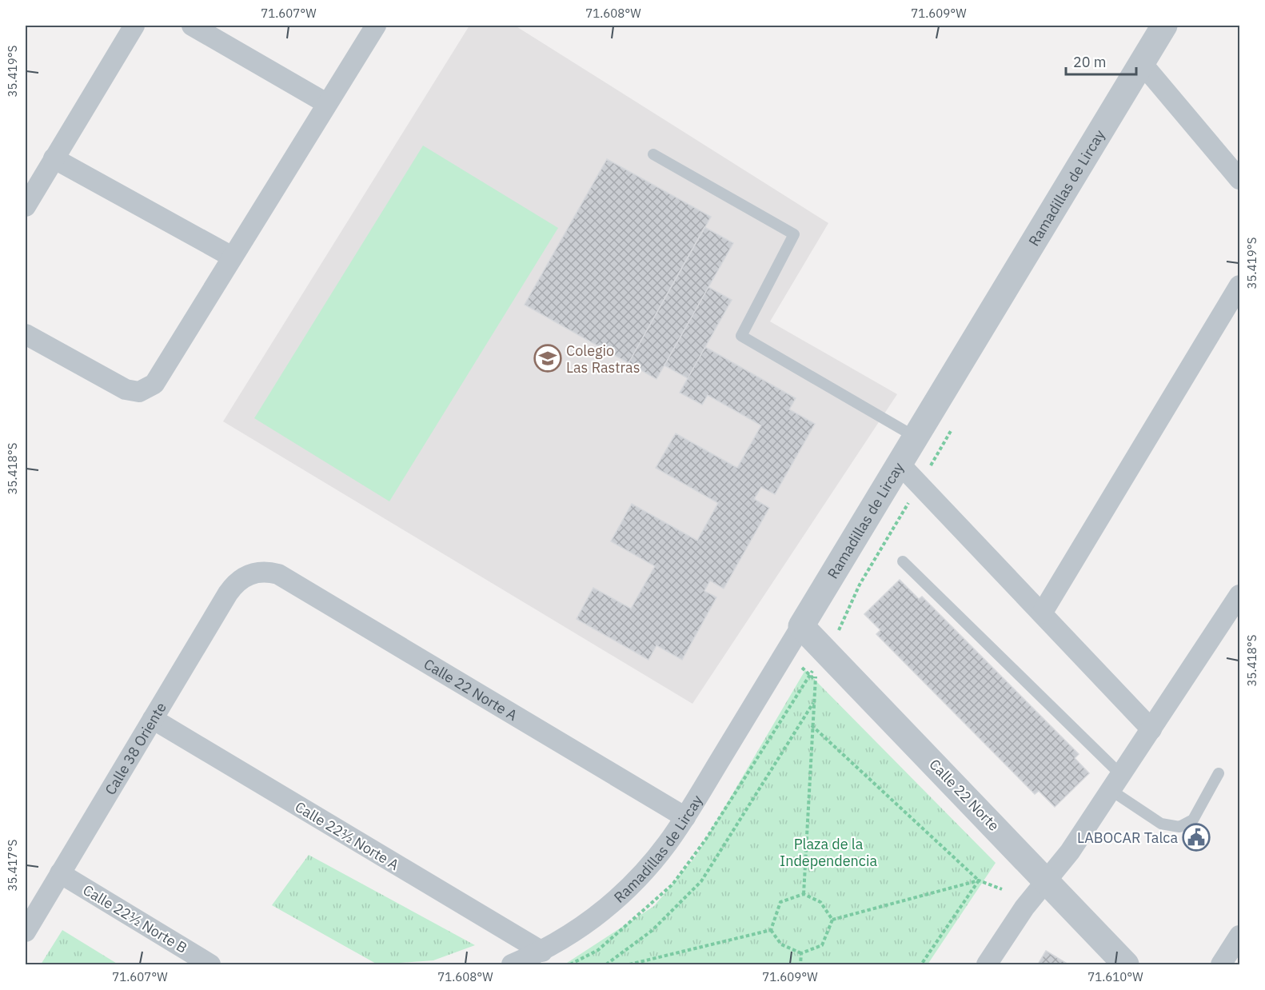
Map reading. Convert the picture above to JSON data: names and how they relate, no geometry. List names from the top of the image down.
{
  "streets": {
    "street": [
      "Ramadillas de Lircay",
      "Calle 22 Norte A",
      "Calle 38 Oriente",
      "Calle 22 Norte",
      "Calle 22½ Norte A",
      "Calle 22½ Norte B"
    ]
  },
  "crossings": [
    ["Ramadillas de Lircay", "Calle 22 Norte A"],
    ["Ramadillas de Lircay", "Calle 22 Norte"],
    ["Ramadillas de Lircay", "Calle 22½ Norte A"],
    ["Calle 22 Norte A", "Calle 38 Oriente"],
    ["Calle 38 Oriente", "Calle 22½ Norte A"],
    ["Calle 38 Oriente", "Calle 22½ Norte B"]
  ],
  "parks": ["Plaza de la Independencia"],
  "places": {
    "school or university": ["Colegio Las Rastras"],
    "public building": ["LABOCAR Talca"]
  },
  "scale_bar": "20 m",
  "coordinates": [
    "71.607°W",
    "71.608°W",
    "71.609°W",
    "35.419°S",
    "35.418°S",
    "35.417°S",
    "71.610°W"
  ]
}
